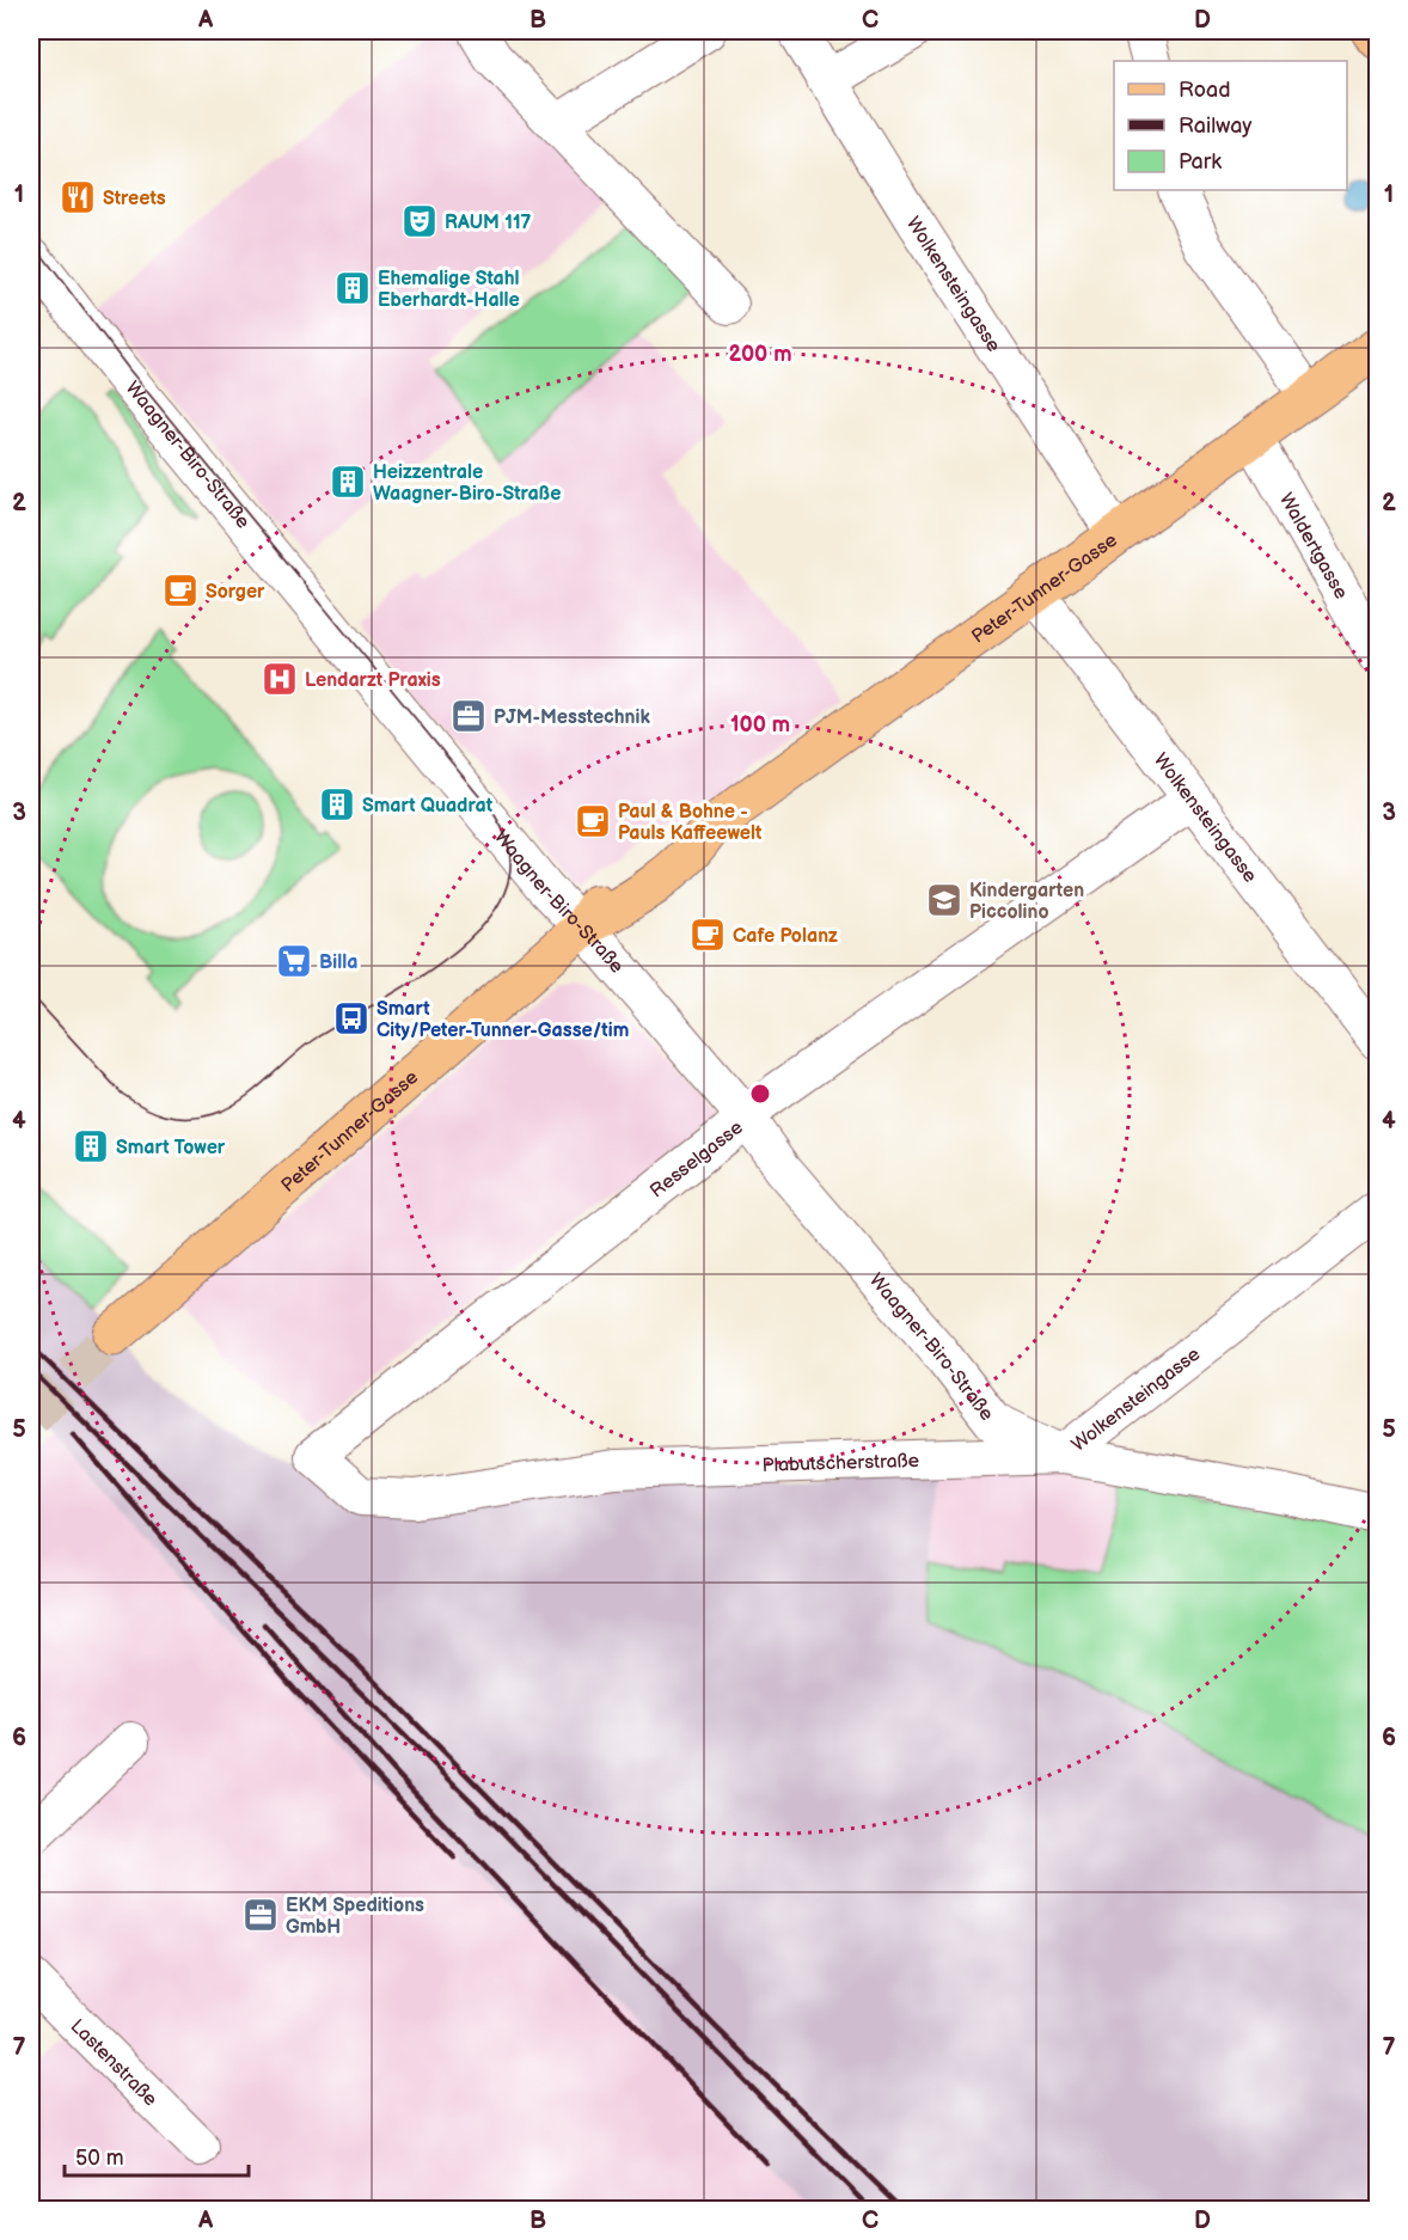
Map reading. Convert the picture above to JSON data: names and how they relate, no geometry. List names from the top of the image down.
{
  "streets": {
    "main road": ["Peter-Tunner-Gasse"],
    "street": [
      "Wolkensteingasse",
      "Waagner-Biro-Straße",
      "Waldertgasse",
      "Resselgasse",
      "Plabutscherstraße",
      "Lastenstraße"
    ]
  },
  "crossings": [
    ["Wolkensteingasse", "Waagner-Biro-Straße"],
    ["Wolkensteingasse", "Peter-Tunner-Gasse"],
    ["Wolkensteingasse", "Resselgasse"],
    ["Wolkensteingasse", "Plabutscherstraße"],
    ["Waagner-Biro-Straße", "Peter-Tunner-Gasse"],
    ["Waagner-Biro-Straße", "Resselgasse"],
    ["Waagner-Biro-Straße", "Plabutscherstraße"],
    ["Waldertgasse", "Peter-Tunner-Gasse"],
    ["Resselgasse", "Plabutscherstraße"]
  ],
  "places": {
    "restaurant": ["Streets"],
    "theatre": ["RAUM 117"],
    "building": [
      "Ehemalige Stahl Eberhardt-Halle",
      "Heizzentrale Waagner-Biro-Straße",
      "Smart Quadrat",
      "Smart Tower"
    ],
    "cafe": ["Sorger", "Paul & Bohne - Pauls Kaffeewelt", "Cafe Polanz"],
    "hospital": ["Lendarzt Praxis"],
    "office": ["PJM-Messtechnik", "EKM Speditions GmbH"],
    "school or university": ["Kindergarten Piccolino"],
    "supermarket": ["Billa"],
    "bus stop": ["Smart City/Peter-Tunner-Gasse/tim"]
  },
  "legend": ["Road", "Railway", "Park"],
  "scale_bar": "50 m",
  "grid": {
    "columns": [
      "A",
      "B",
      "C",
      "D"
    ],
    "rows": [
      "1",
      "2",
      "3",
      "4",
      "5",
      "6",
      "7"
    ]
  },
  "rings": ["200 m", "100 m"]
}
